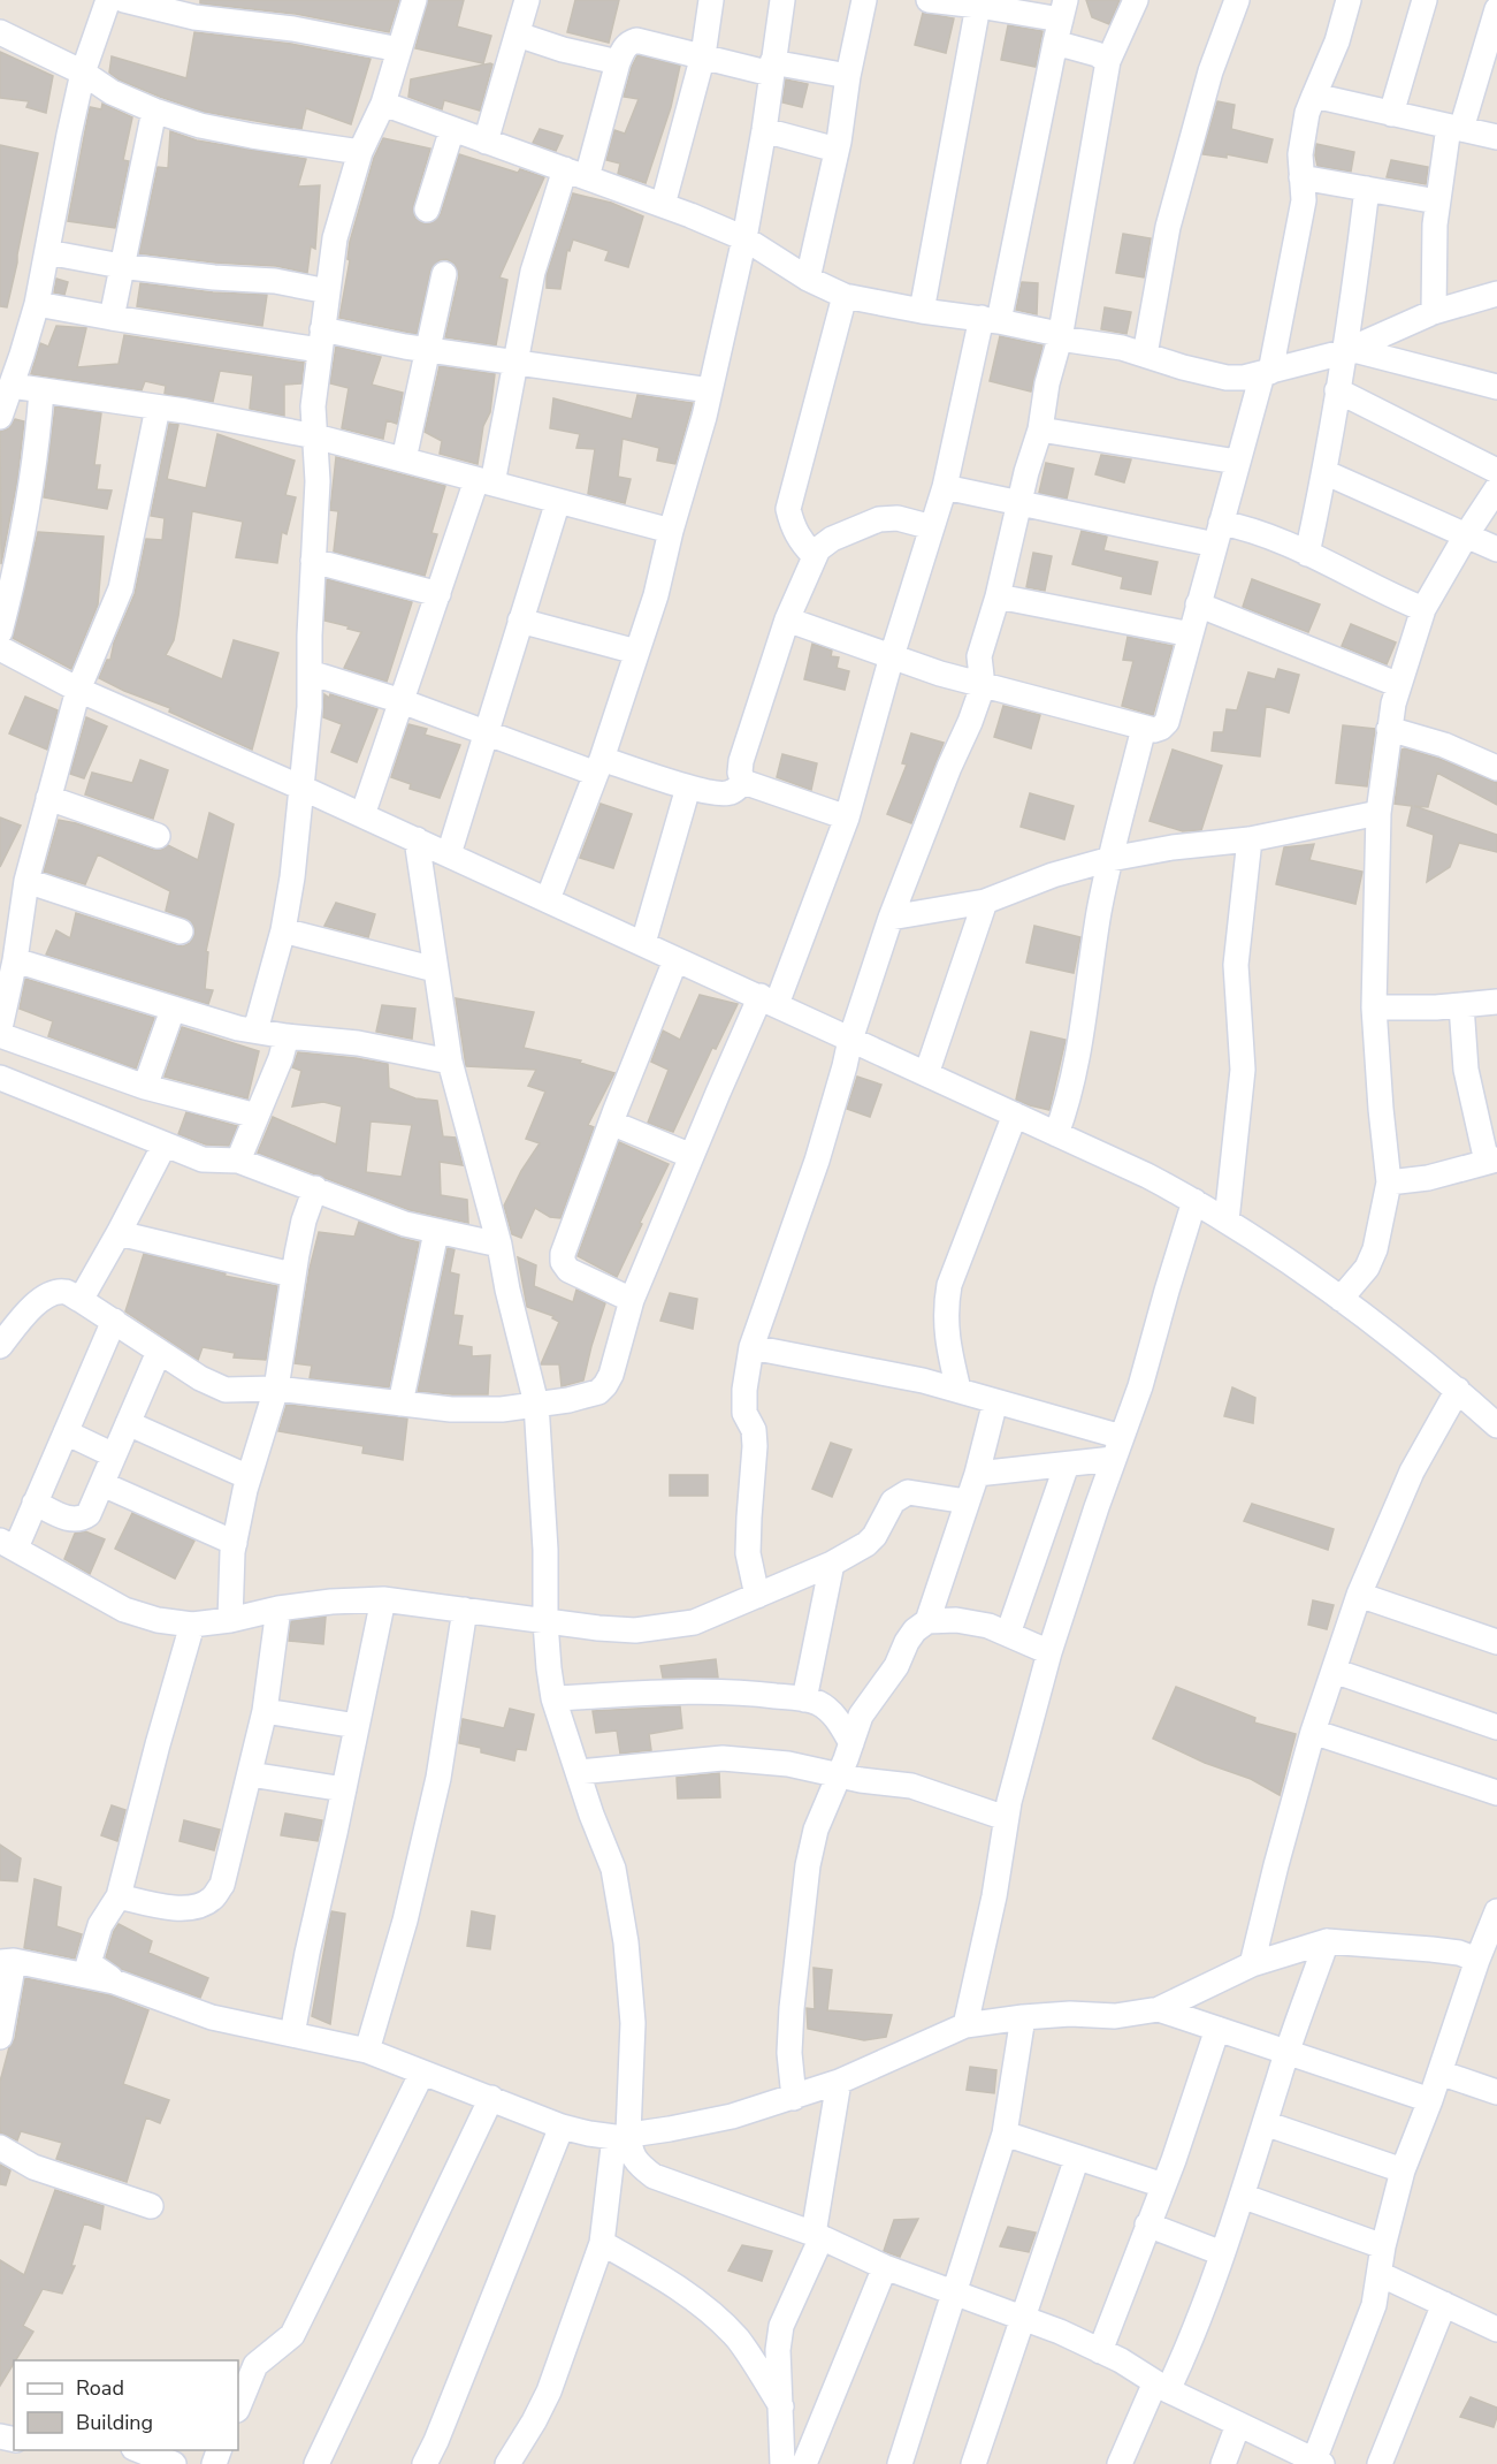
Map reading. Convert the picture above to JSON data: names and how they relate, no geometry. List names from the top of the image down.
{
  "legend": ["Road", "Building"]
}
